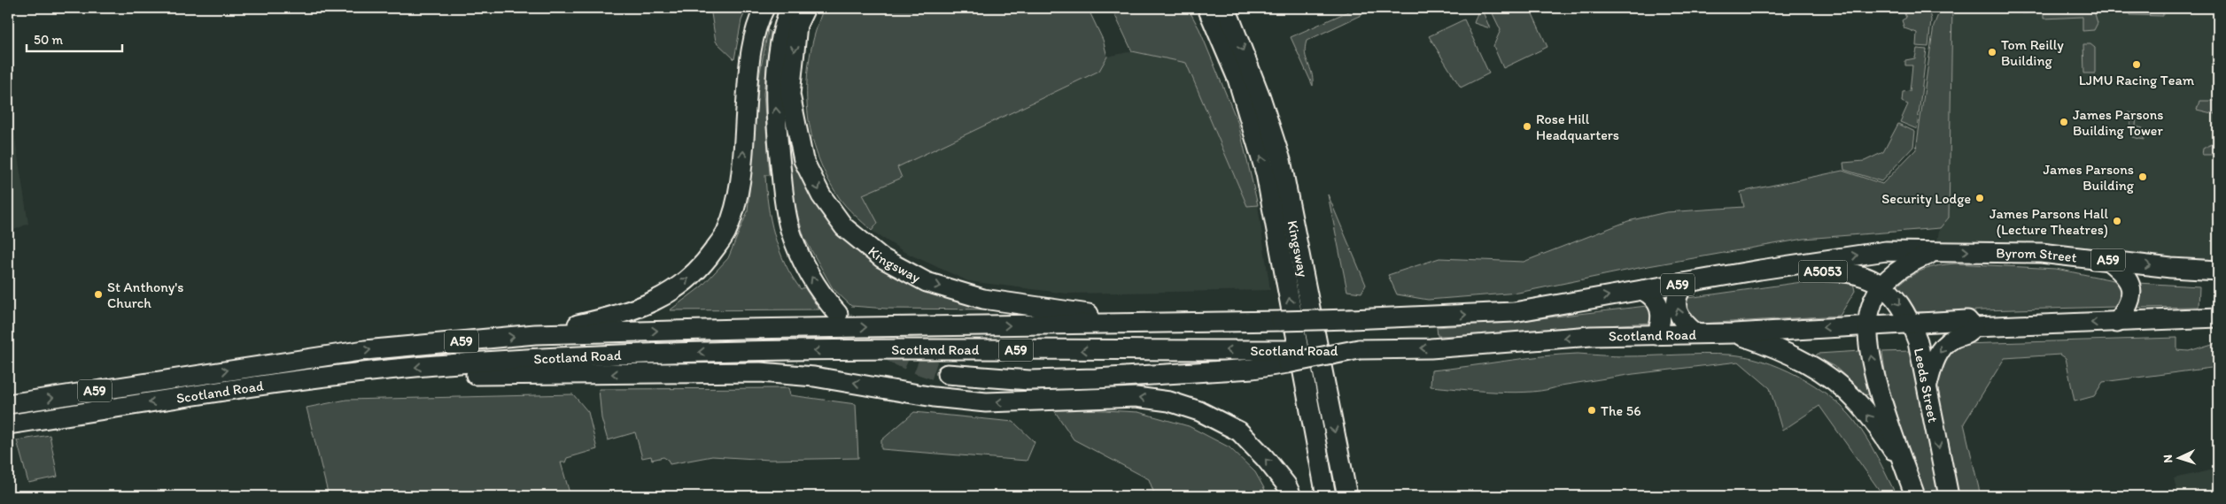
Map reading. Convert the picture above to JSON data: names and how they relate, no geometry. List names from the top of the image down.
{
  "streets": {
    "highway": [
      "Kingsway",
      "Byrom Street",
      "A59",
      "A5053",
      "Scotland Road",
      "Leeds Street"
    ]
  },
  "crossings": [
    ["Kingsway", "Scotland Road"],
    ["Byrom Street", "Scotland Road"],
    ["A59", "Scotland Road"],
    ["Scotland Road", "Leeds Street"]
  ],
  "places": [
    "Tom Reilly Building",
    "LJMU Racing Team",
    "James Parsons Building Tower",
    "Rose Hill Headquarters",
    "James Parsons Building",
    "Security Lodge",
    "James Parsons Hall (Lecture Theatres)",
    "St Anthony's Church",
    "The 56"
  ],
  "scale_bar": "50 m",
  "north": "left"
}
